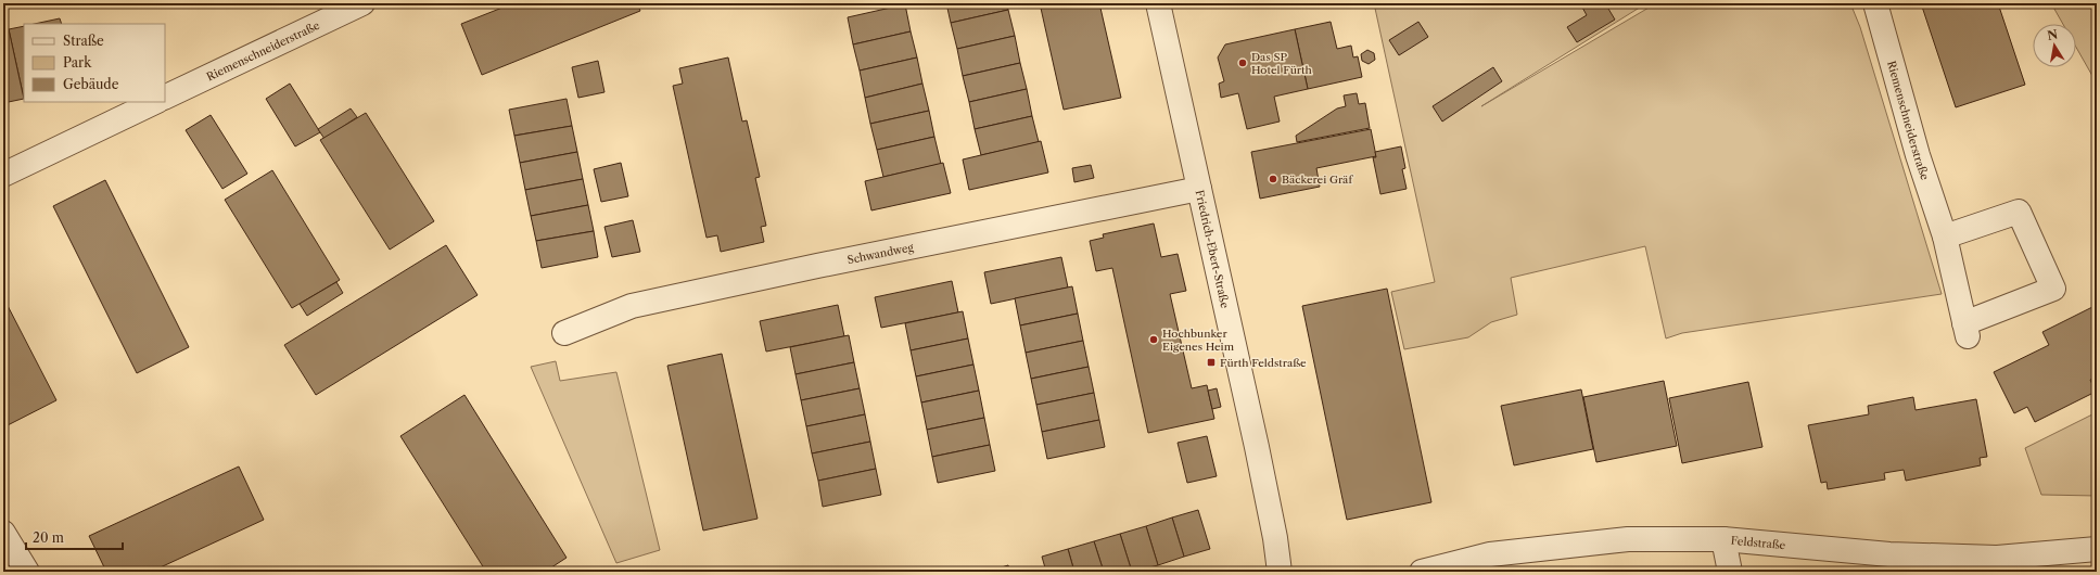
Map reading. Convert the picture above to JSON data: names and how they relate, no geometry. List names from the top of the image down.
{
  "streets": {
    "street": [
      "Riemenschneiderstraße",
      "Friedrich-Ebert-Straße",
      "Schwandweg",
      "Feldstraße"
    ]
  },
  "crossings": [
    ["Friedrich-Ebert-Straße", "Schwandweg"]
  ],
  "places": {
    "other": ["Das SP Hotel Fürth", "Bäckerei Gräf", "Hochbunker Eigenes Heim"],
    "transit": ["Fürth Feldstraße"]
  },
  "legend": ["Straße", "Park", "Gebäude"],
  "scale_bar": "20 m",
  "north": "top"
}
